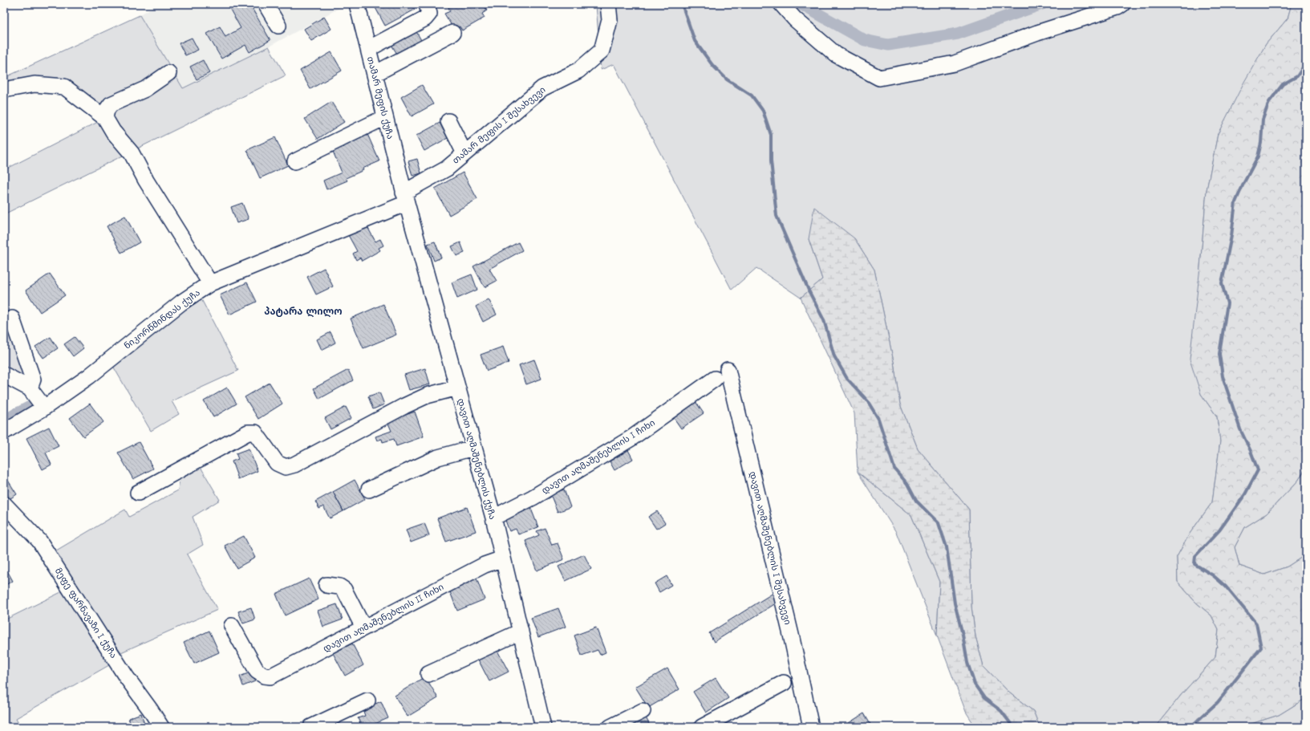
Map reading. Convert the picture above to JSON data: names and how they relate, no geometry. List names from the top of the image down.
{
  "streets": {
    "street": [
      "თამარ მეფის ქუჩა",
      "თამარ მეფის I შესახვევი",
      "ნიკორწმინდას ქუჩა",
      "დავით აღმაშენებლის I ჩიხი",
      "დავით აღმაშენებლის ქუჩა",
      "დავით აღმაშენებლის I შესახვევი",
      "მეფე ფარნავაზი I ქუჩა",
      "დავით აღმაშენებლის II ჩიხი"
    ]
  },
  "crossings": [
    ["თამარ მეფის ქუჩა", "თამარ მეფის I შესახვევი"],
    ["თამარ მეფის ქუჩა", "ნიკორწმინდას ქუჩა"],
    ["თამარ მეფის ქუჩა", "დავით აღმაშენებლის ქუჩა"],
    ["თამარ მეფის I შესახვევი", "ნიკორწმინდას ქუჩა"],
    ["თამარ მეფის I შესახვევი", "დავით აღმაშენებლის ქუჩა"],
    ["ნიკორწმინდას ქუჩა", "დავით აღმაშენებლის ქუჩა"],
    ["დავით აღმაშენებლის I ჩიხი", "დავით აღმაშენებლის ქუჩა"],
    ["დავით აღმაშენებლის ქუჩა", "დავით აღმაშენებლის II ჩიხი"]
  ],
  "districts": ["პატარა ლილო"]
}
